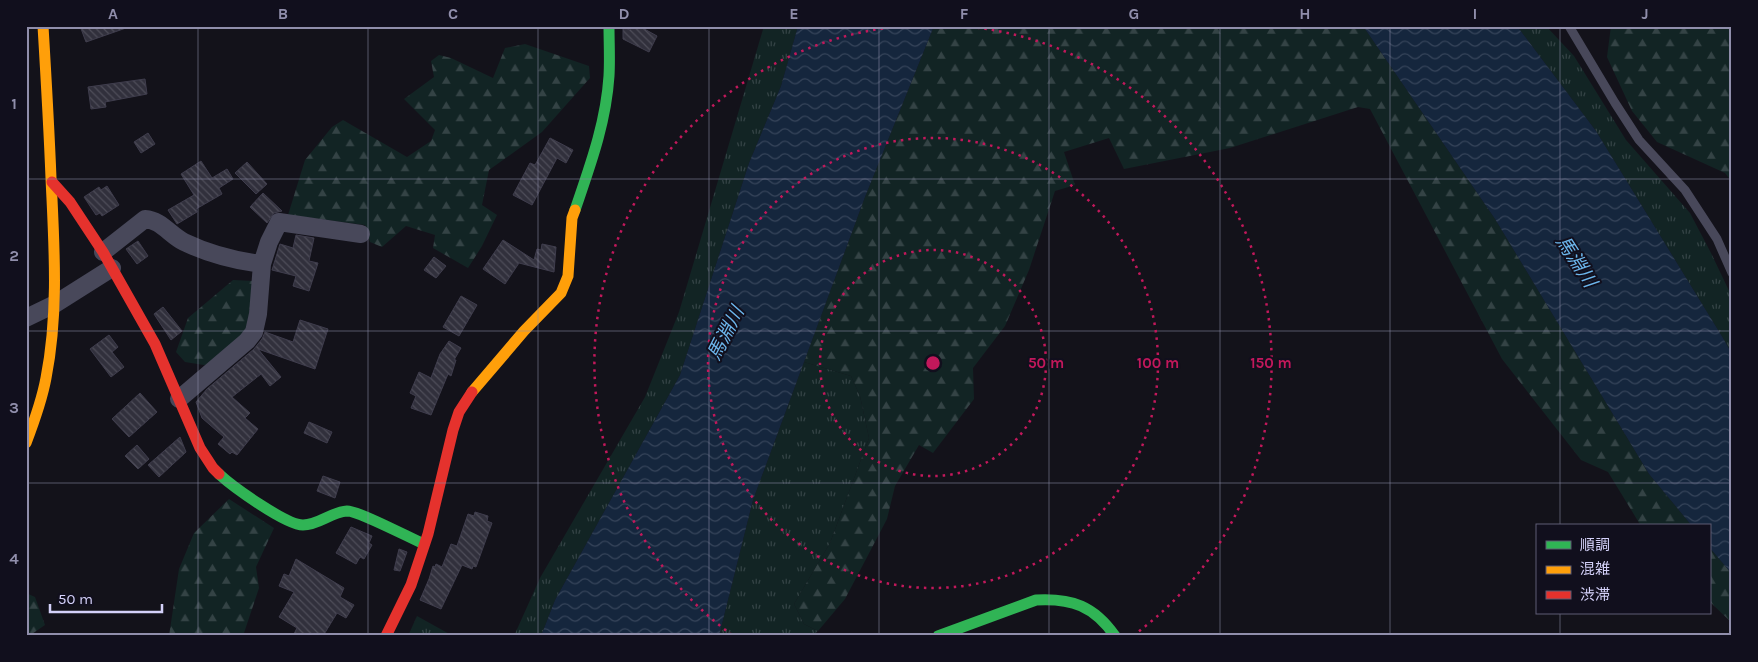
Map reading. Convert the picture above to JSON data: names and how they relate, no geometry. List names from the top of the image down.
{
  "water": ["馬淵川"],
  "legend": ["順調", "混雑", "渋滞"],
  "scale_bar": "50 m",
  "grid": {
    "columns": [
      "A",
      "B",
      "C",
      "D",
      "E",
      "F",
      "G",
      "H",
      "I",
      "J"
    ],
    "rows": [
      "1",
      "2",
      "3",
      "4"
    ]
  },
  "rings": ["50 m", "100 m", "150 m"]
}
